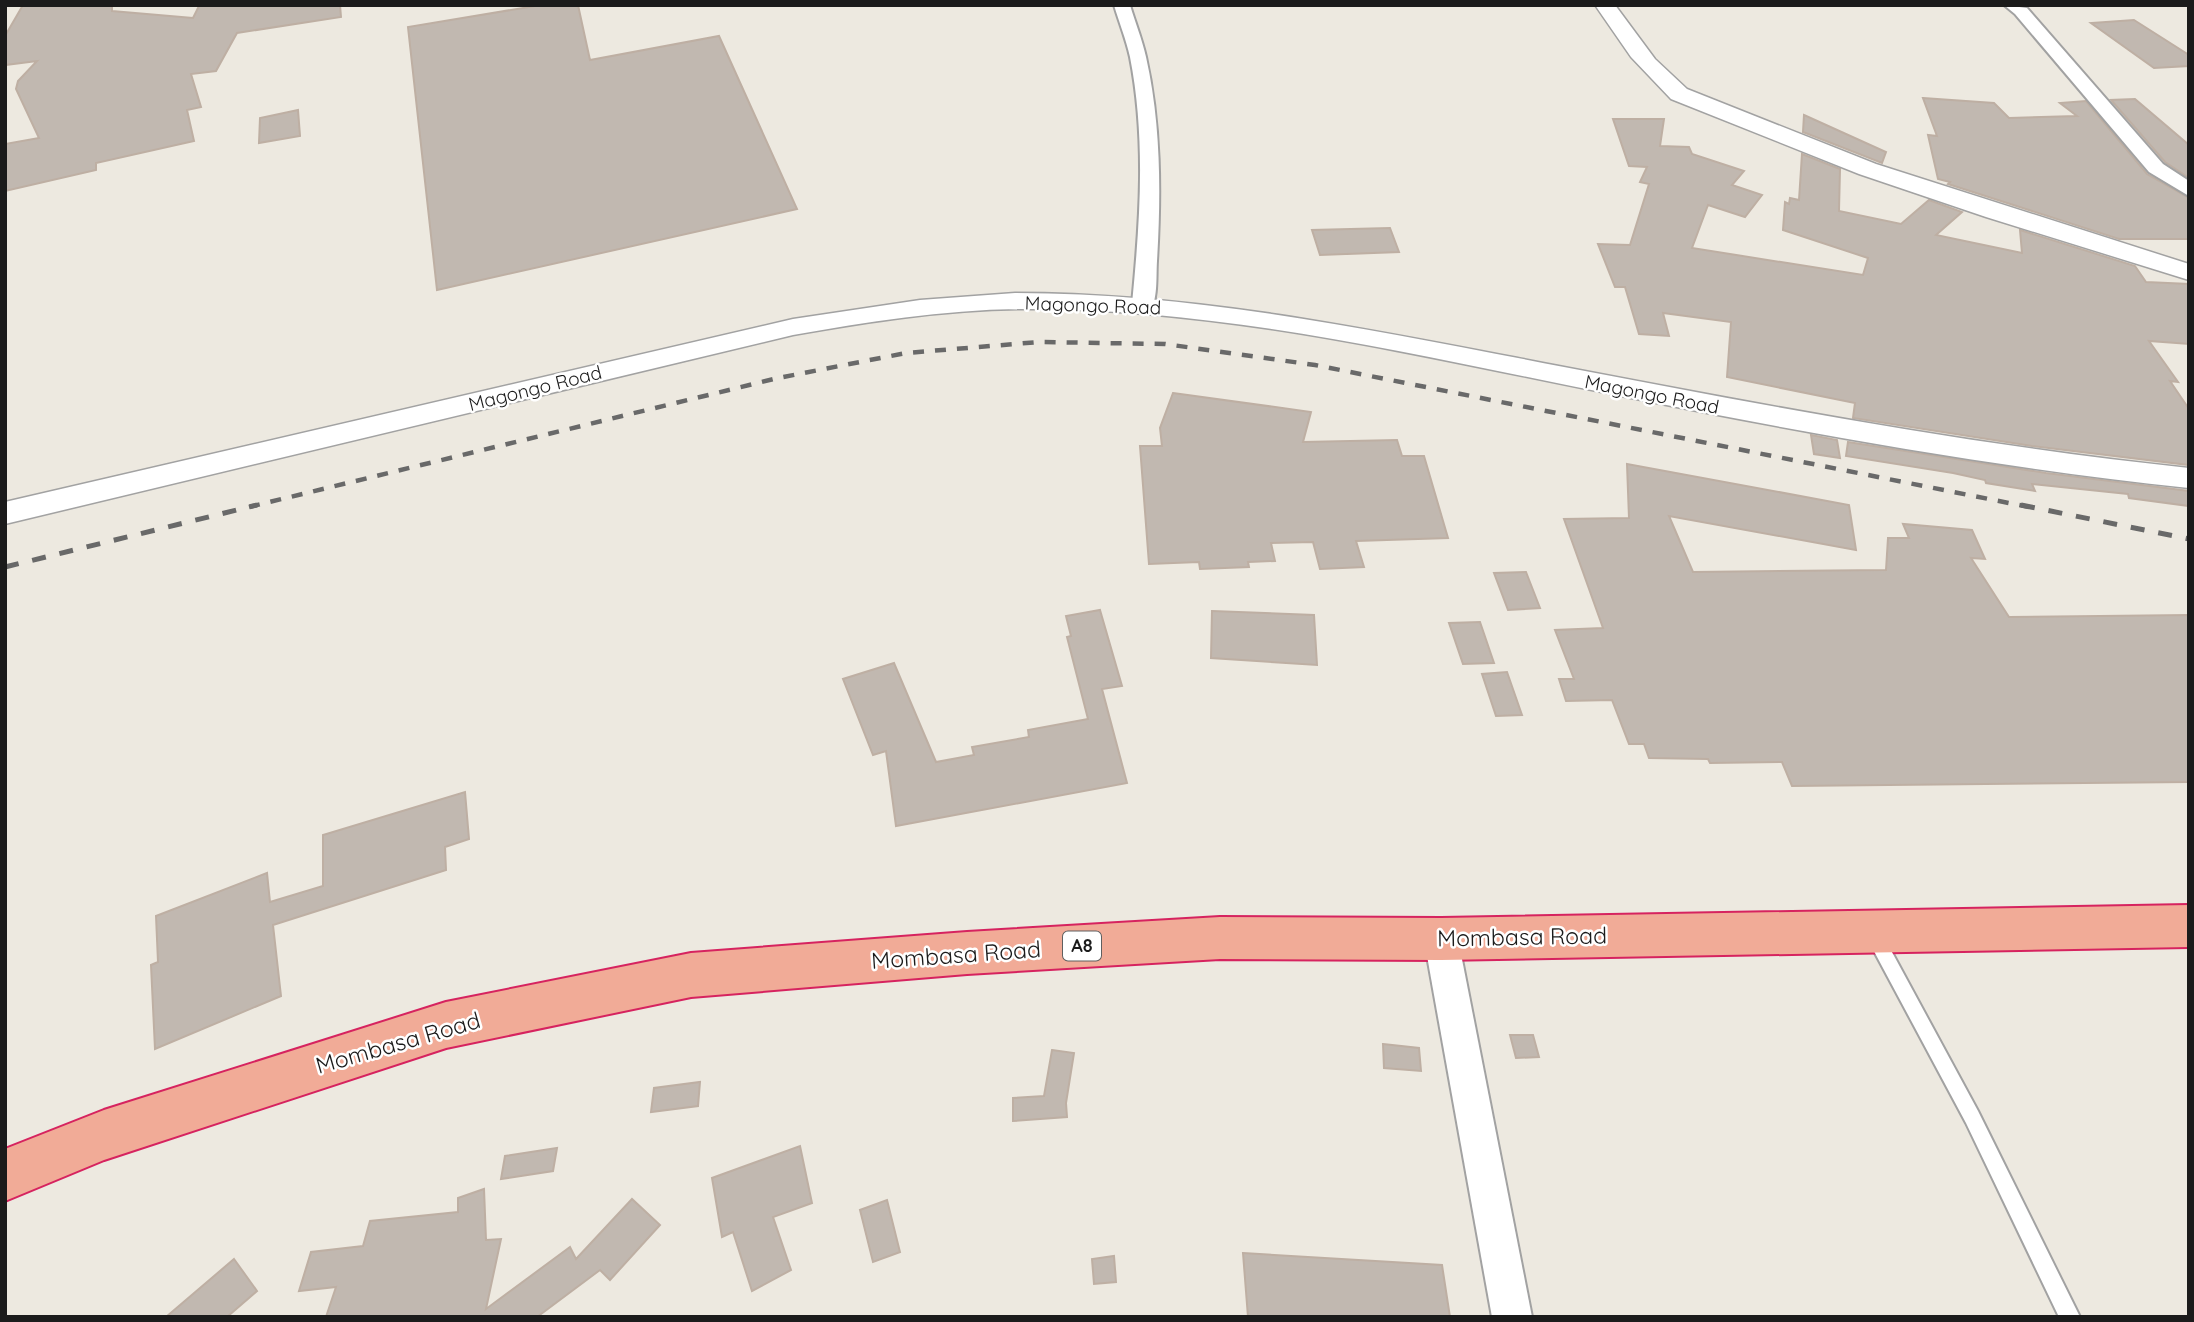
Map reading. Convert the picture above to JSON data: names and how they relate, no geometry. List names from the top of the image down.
{
  "streets": {
    "highway": ["Mombasa Road", "A8"],
    "street": ["Magongo Road"]
  }
}
